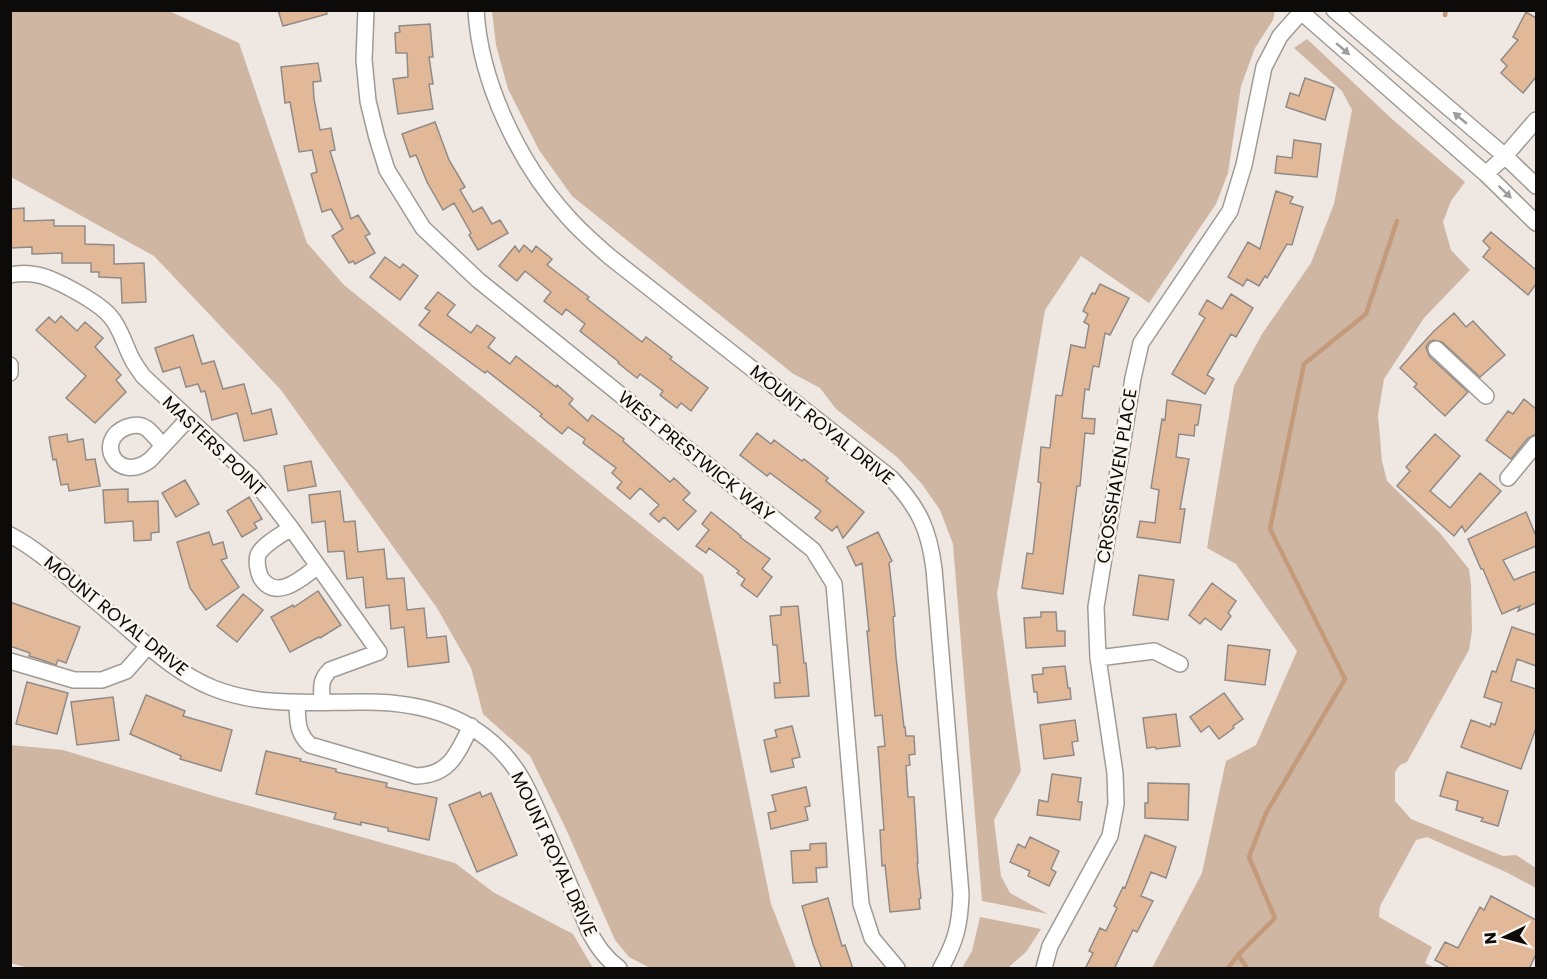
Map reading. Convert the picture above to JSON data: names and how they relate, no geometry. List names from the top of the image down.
{
  "streets": {
    "street": [
      "MOUNT ROYAL DRIVE",
      "MASTERS POINT",
      "WEST PRESTWICK WAY",
      "CROSSHAVEN PLACE"
    ]
  },
  "crossings": [
    ["MOUNT ROYAL DRIVE", "MASTERS POINT"]
  ],
  "north": "left"
}
